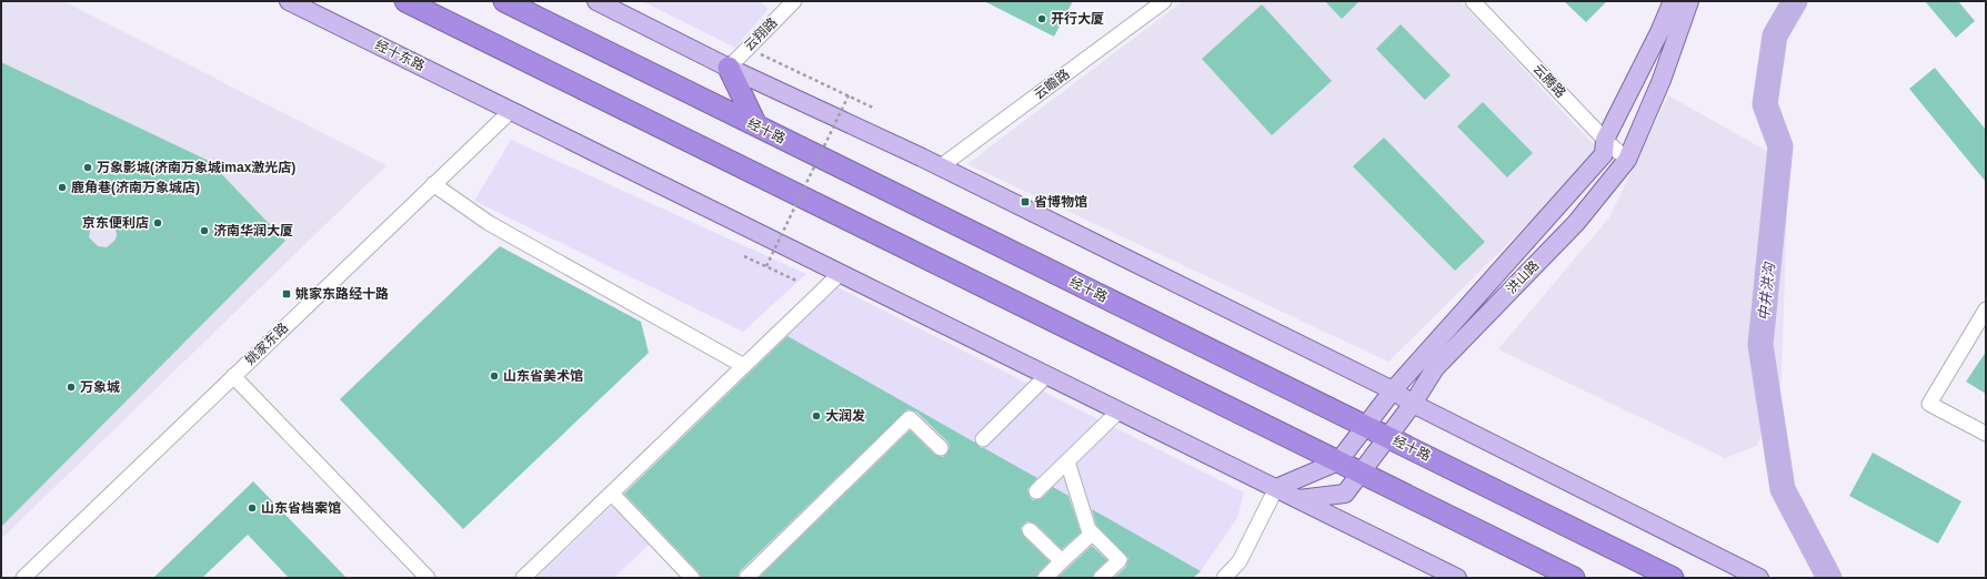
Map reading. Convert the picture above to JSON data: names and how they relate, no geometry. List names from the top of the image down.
{
  "streets": {
    "highway": ["经十路"],
    "main road": ["经十东路", "洪山路"],
    "street": [
      "云翔路",
      "云腾路",
      "云瞻路",
      "姚家东路"
    ]
  },
  "crossings": [
    ["经十东路", "姚家东路"],
    ["云腾路", "洪山路"],
    ["经十路", "洪山路"]
  ],
  "water": ["中井洪沟"],
  "places": {
    "other": [
      "开行大厦",
      "万象影城(济南万象城imax激光店)",
      "鹿角巷(济南万象城店)",
      "京东便利店",
      "济南华润大厦",
      "山东省美术馆",
      "万象城",
      "大润发",
      "山东省档案馆"
    ],
    "transit": ["省博物馆", "姚家东路经十路"]
  }
}
